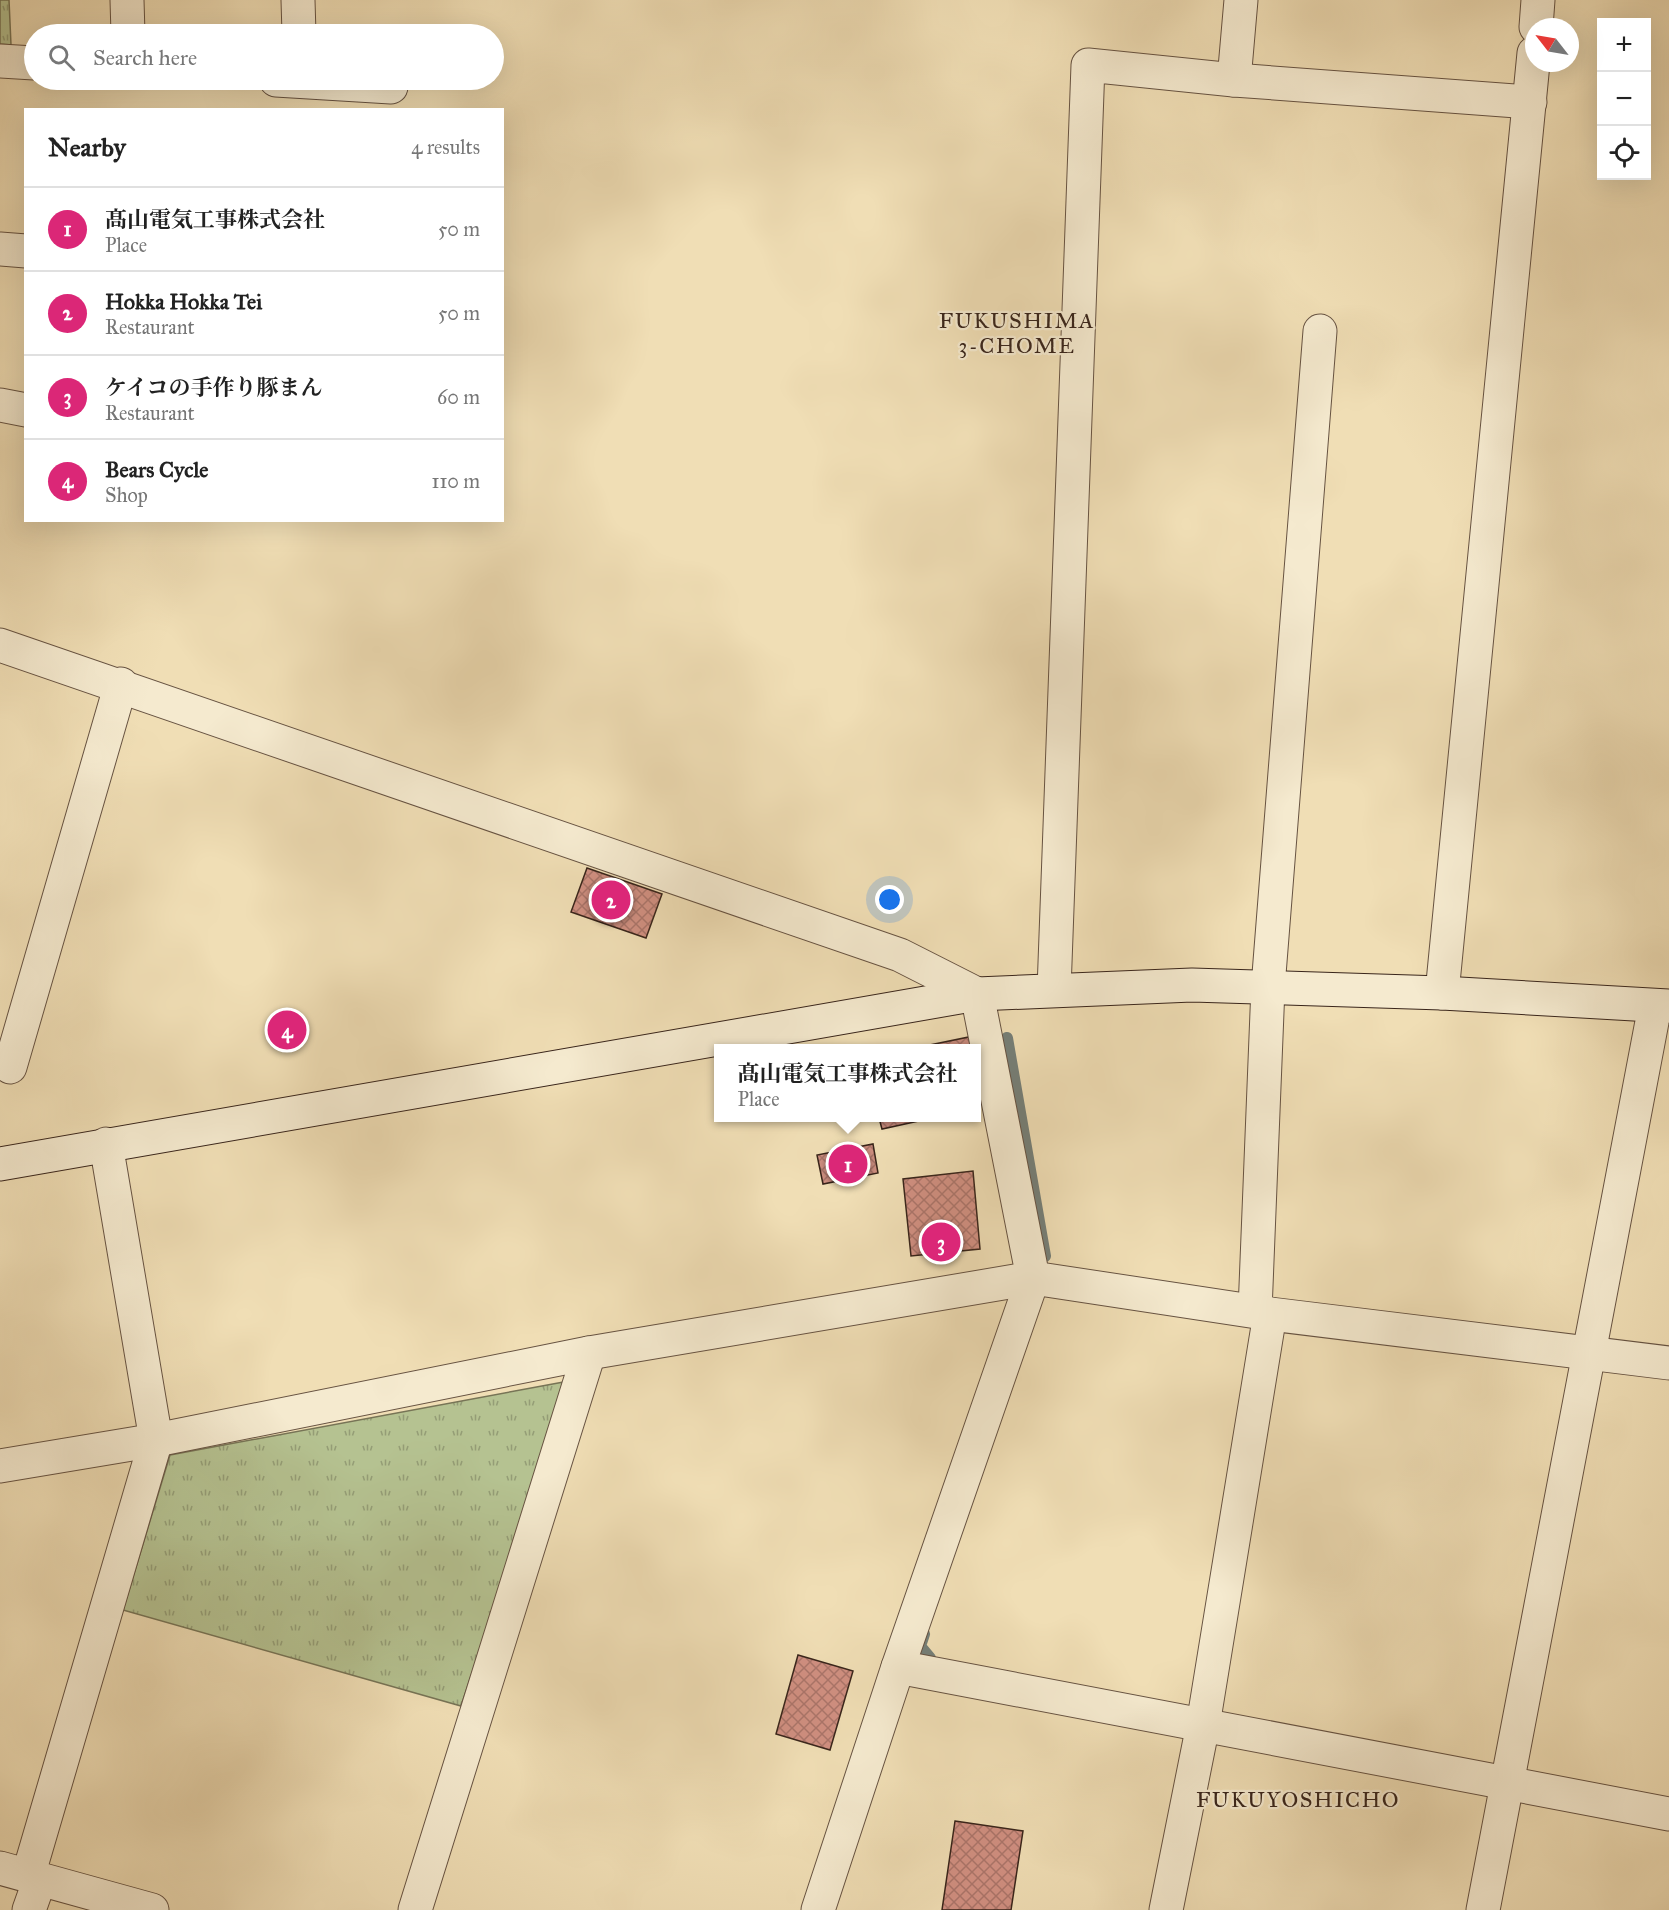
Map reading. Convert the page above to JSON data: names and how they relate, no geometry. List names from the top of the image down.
{
  "districts": ["FUKUSHIMA 3-CHOME", "FUKUYOSHICHO"],
  "north": "top left",
  "page": {
    "map_buttons": ["+", "−"],
    "search": "Search here",
    "heading": ["Nearby", "4 results"],
    "list": [
      {
        "mark": "1",
        "name": "髙山電気工事株式会社",
        "note": "Place",
        "value": "50 m"
      },
      {
        "mark": "2",
        "name": "Hokka Hokka Tei",
        "note": "Restaurant",
        "value": "50 m"
      },
      {
        "mark": "3",
        "name": "ケイコの手作り豚まん",
        "note": "Restaurant",
        "value": "60 m"
      },
      {
        "mark": "4",
        "name": "Bears Cycle",
        "note": "Shop",
        "value": "110 m"
      }
    ],
    "pins": [
      "2",
      "4",
      "1",
      "3"
    ],
    "popup": ["髙山電気工事株式会社", "Place"]
  }
}
